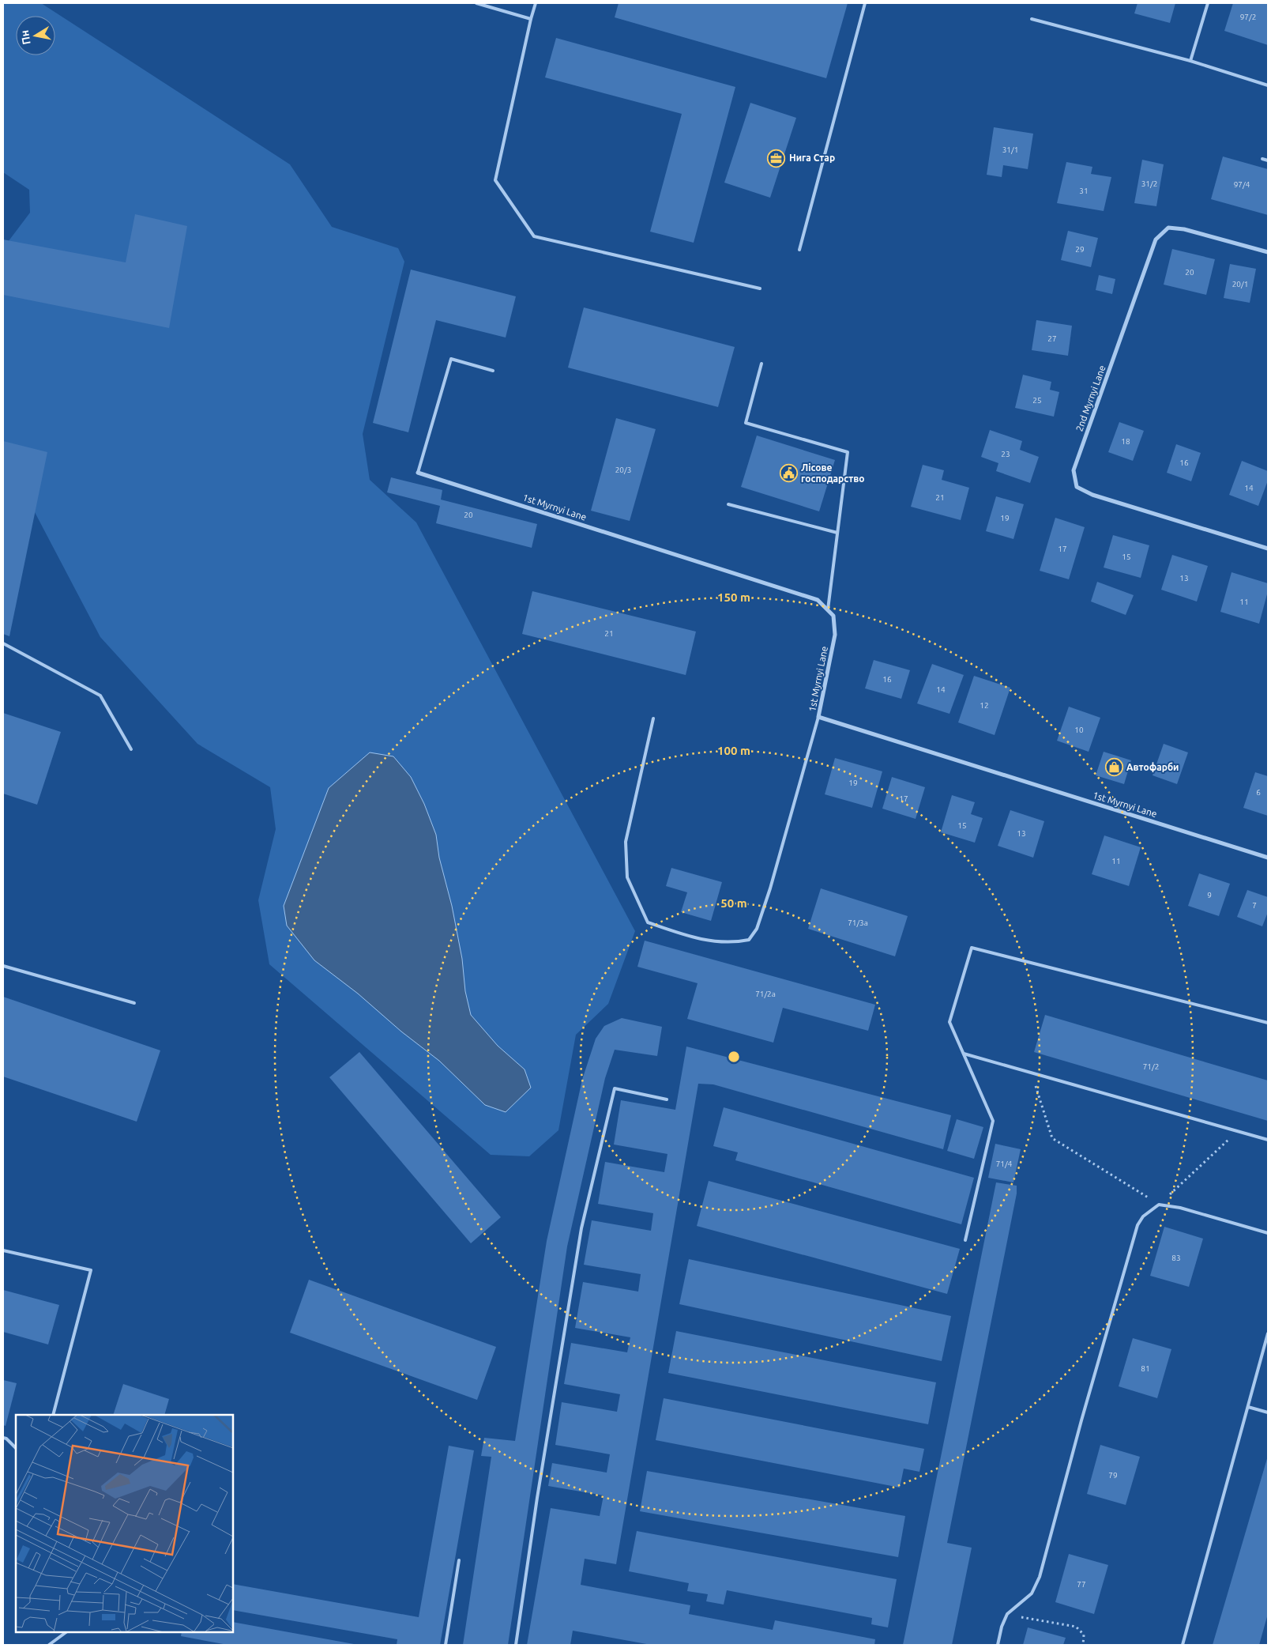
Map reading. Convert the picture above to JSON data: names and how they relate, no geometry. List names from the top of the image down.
{
  "streets": {
    "street": ["2nd Myrnyi Lane", "1st Myrnyi Lane"]
  },
  "places": {
    "office": ["Нига Стар"],
    "public building": ["Лісове господарство"],
    "shop": ["Автофарби"]
  },
  "house_numbers": [
    "97/2",
    "31/1",
    "31/2",
    "97/4",
    "31",
    "29",
    "20",
    "20/1",
    "27",
    "25",
    "18",
    "23",
    "16",
    "20/3",
    "14",
    "21",
    "20",
    "19",
    "17",
    "15",
    "13",
    "11",
    "21",
    "16",
    "14",
    "12",
    "10",
    "19",
    "6",
    "17",
    "15",
    "13",
    "11",
    "9",
    "7",
    "71/3а",
    "71/2а",
    "71/2",
    "71/4",
    "83",
    "81",
    "79",
    "77"
  ],
  "north": "left",
  "rings": ["150 m", "100 m", "50 m"]
}
